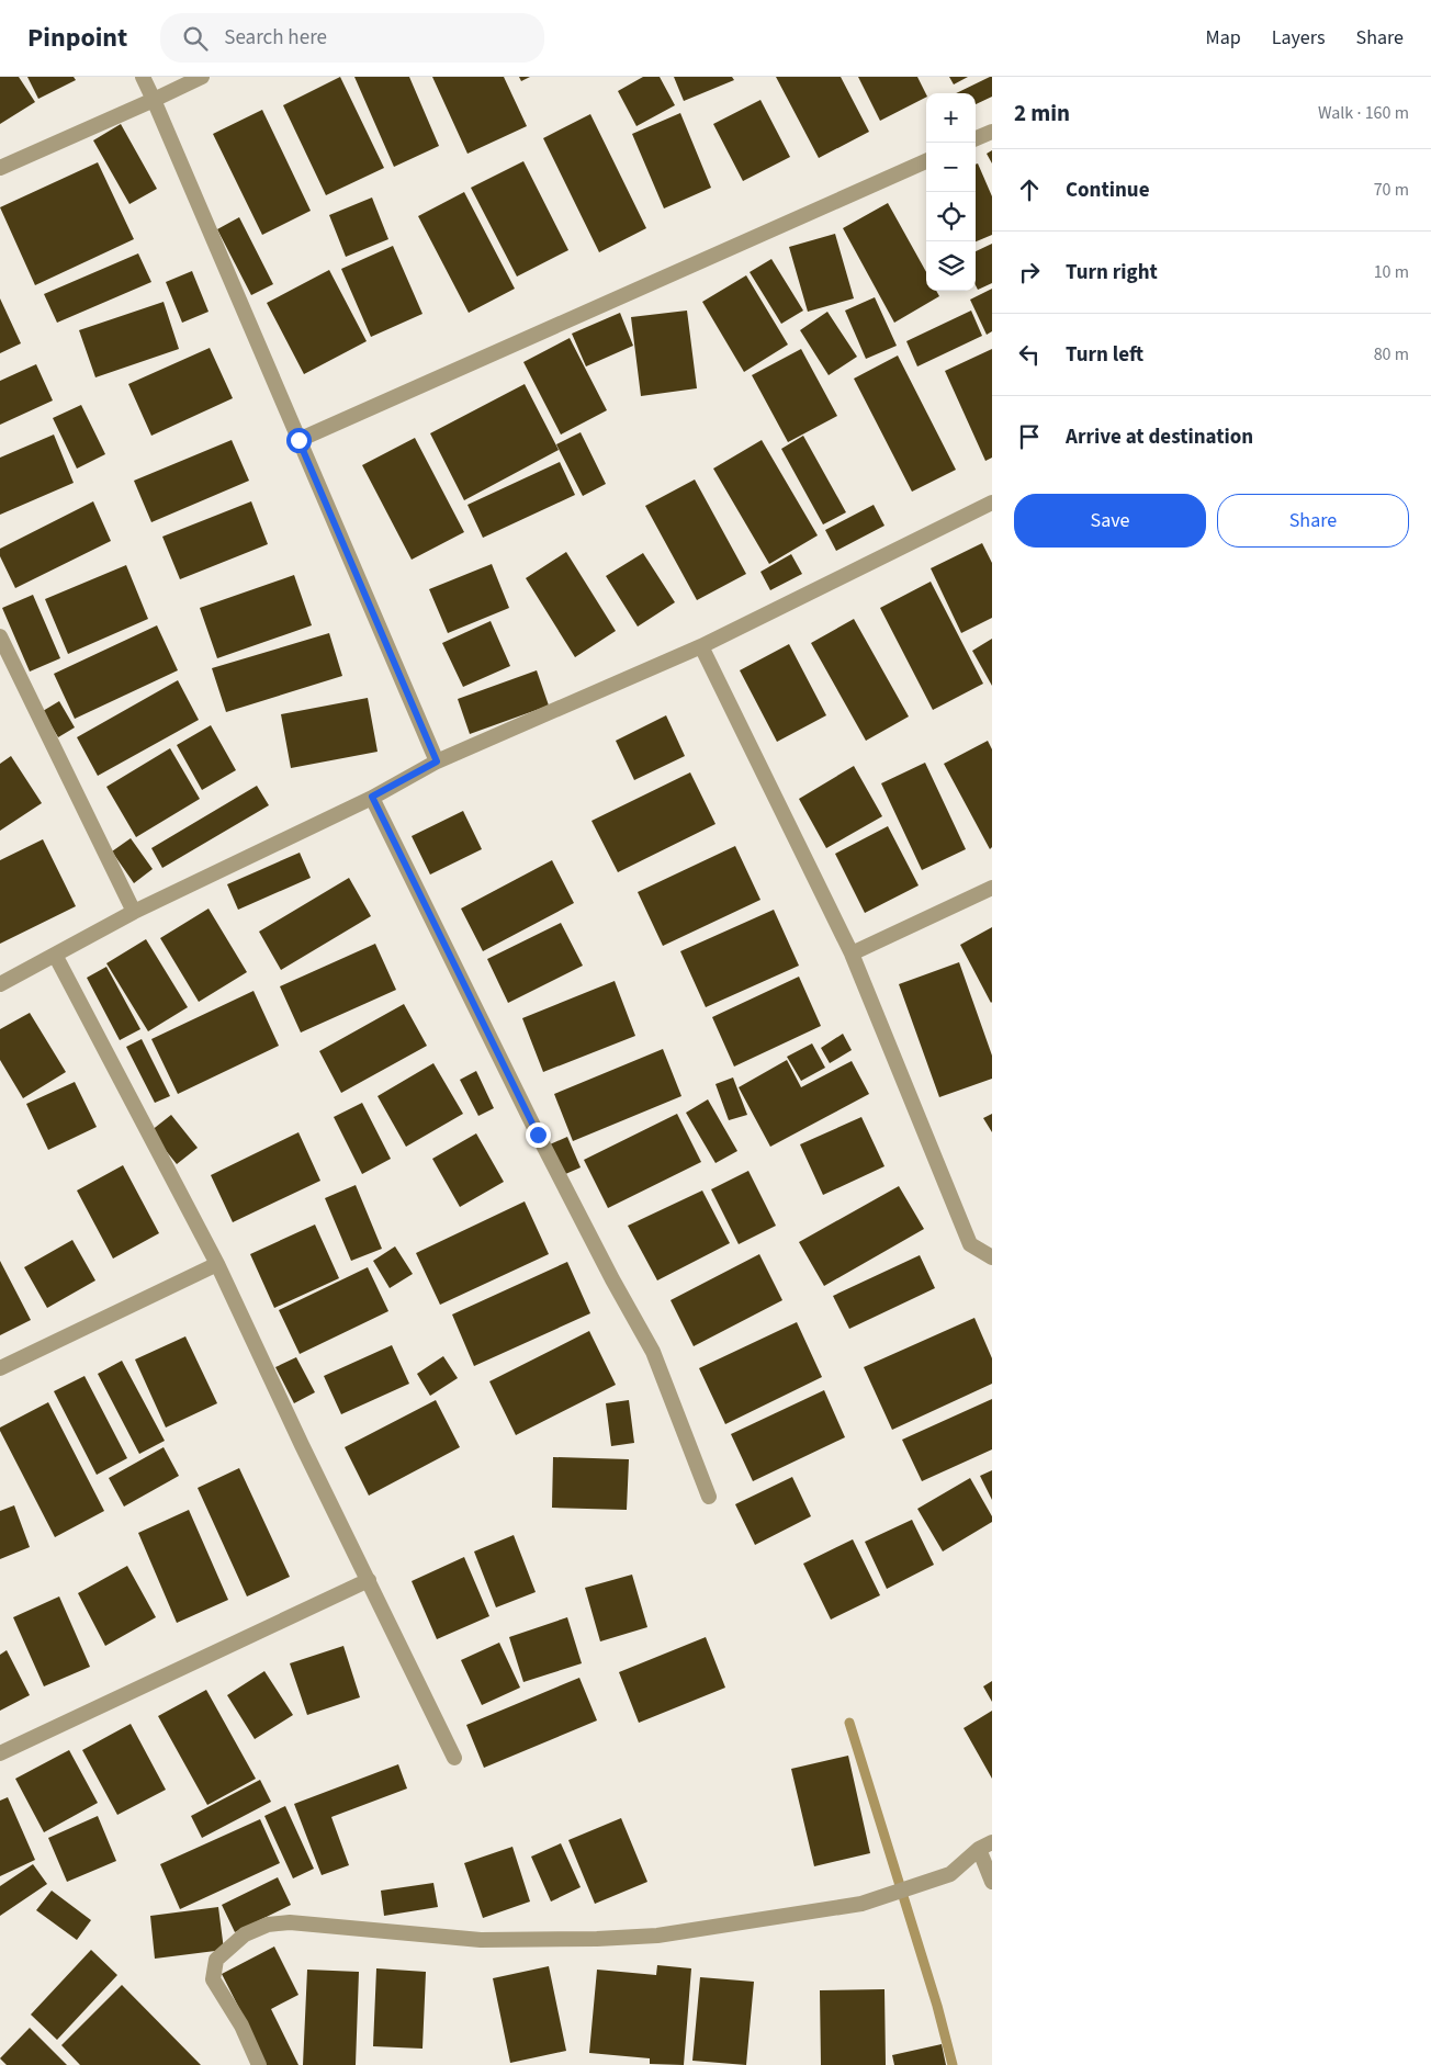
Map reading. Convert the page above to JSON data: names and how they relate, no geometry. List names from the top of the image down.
{
  "page": {
    "header": "Pinpoint",
    "search": "Search here",
    "nav": ["Map", "Layers", "Share"],
    "heading": ["2 min", "Walk · 160 m"],
    "map_buttons": ["+", "−"],
    "list": [
      ["Continue", "70 m"],
      ["Turn right", "10 m"],
      ["Turn left", "80 m"],
      "Arrive at destination"
    ],
    "buttons": ["Save", "Share"]
  }
}
